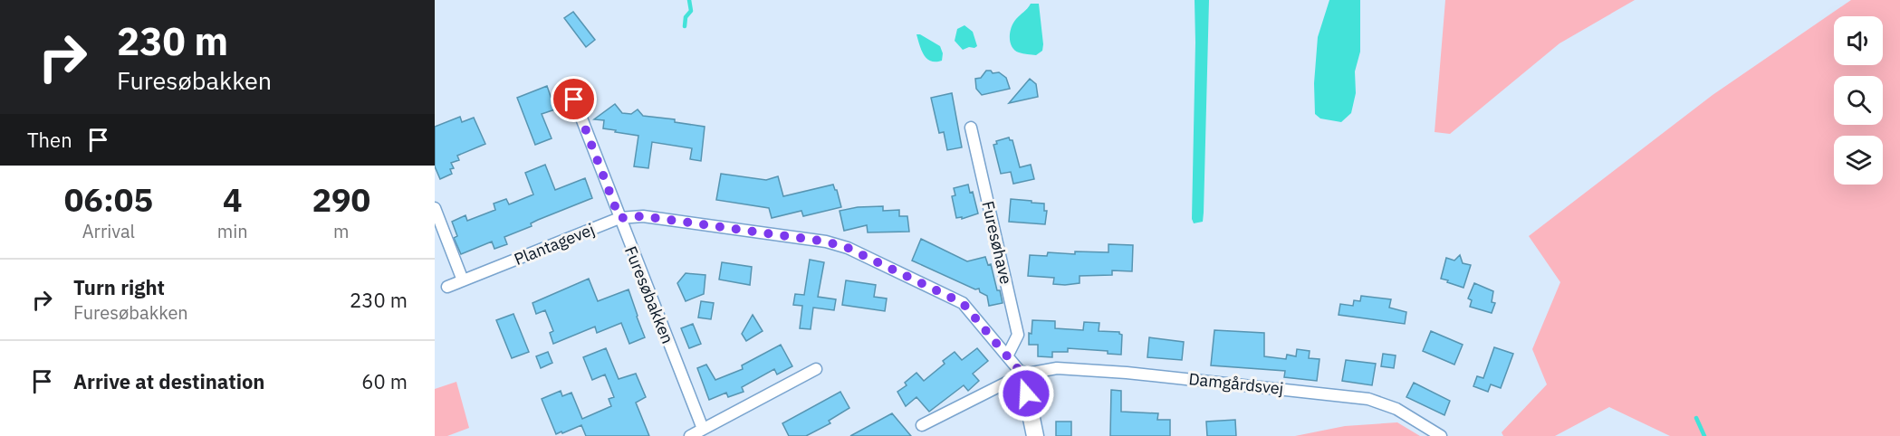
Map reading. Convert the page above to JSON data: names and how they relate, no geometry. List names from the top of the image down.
{
  "streets": {
    "street": [
      "Furesøhave",
      "Plantagevej",
      "Furesøbakken",
      "Damgårdsvej"
    ]
  },
  "crossings": [
    ["Furesøhave", "Plantagevej"],
    ["Plantagevej", "Furesøbakken"],
    ["Plantagevej", "Damgårdsvej"]
  ],
  "page": {
    "turn": ["230 m", "Furesøbakken"],
    "then": "Then",
    "eta": [
      "06:05",
      "Arrival",
      "4",
      "min",
      "290",
      "m"
    ],
    "list": [
      {
        "name": "Turn right",
        "note": "Furesøbakken",
        "value": "230 m"
      },
      {
        "name": "Arrive at destination",
        "value": "60 m"
      }
    ]
  }
}
